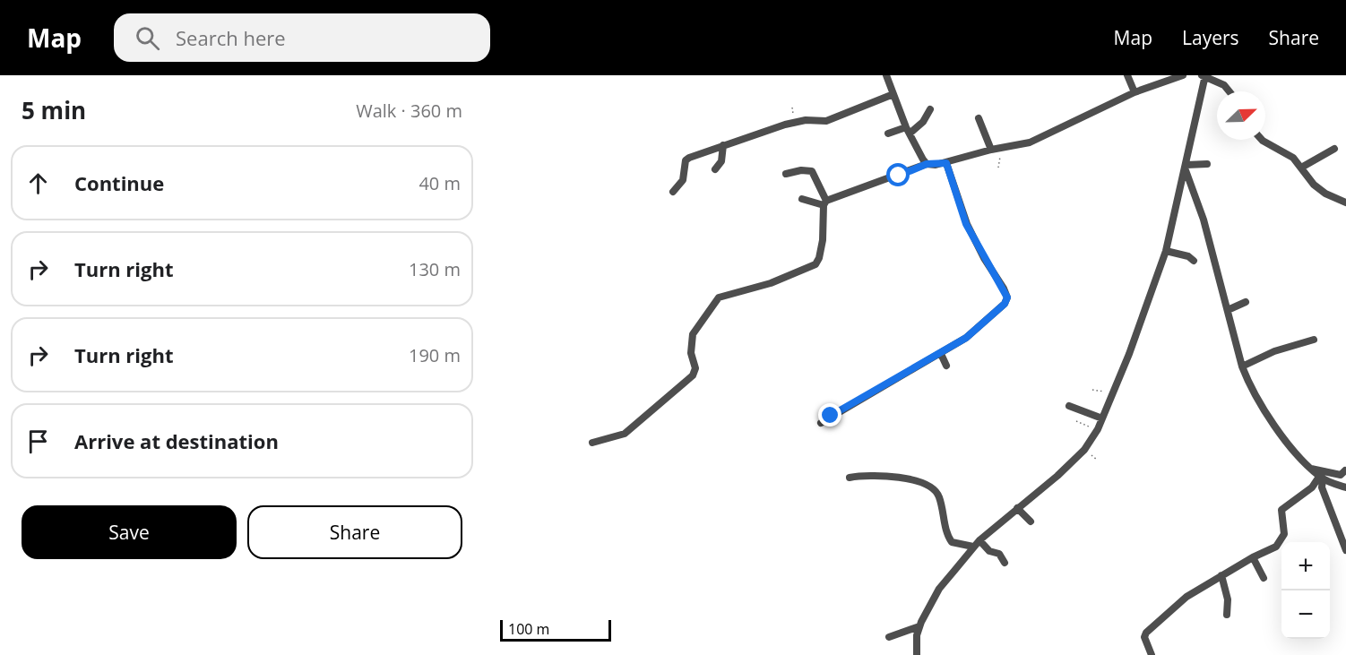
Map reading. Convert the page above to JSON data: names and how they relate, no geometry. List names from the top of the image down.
{
  "scale_bar": "100 m",
  "north": "top right",
  "page": {
    "header": "Map",
    "search": "Search here",
    "nav": ["Map", "Layers", "Share"],
    "heading": ["5 min", "Walk · 360 m"],
    "list": [
      ["Continue", "40 m"],
      ["Turn right", "130 m"],
      ["Turn right", "190 m"],
      "Arrive at destination"
    ],
    "buttons": ["Save", "Share"],
    "map_buttons": ["+", "−"],
    "scale": "100 m"
  }
}
